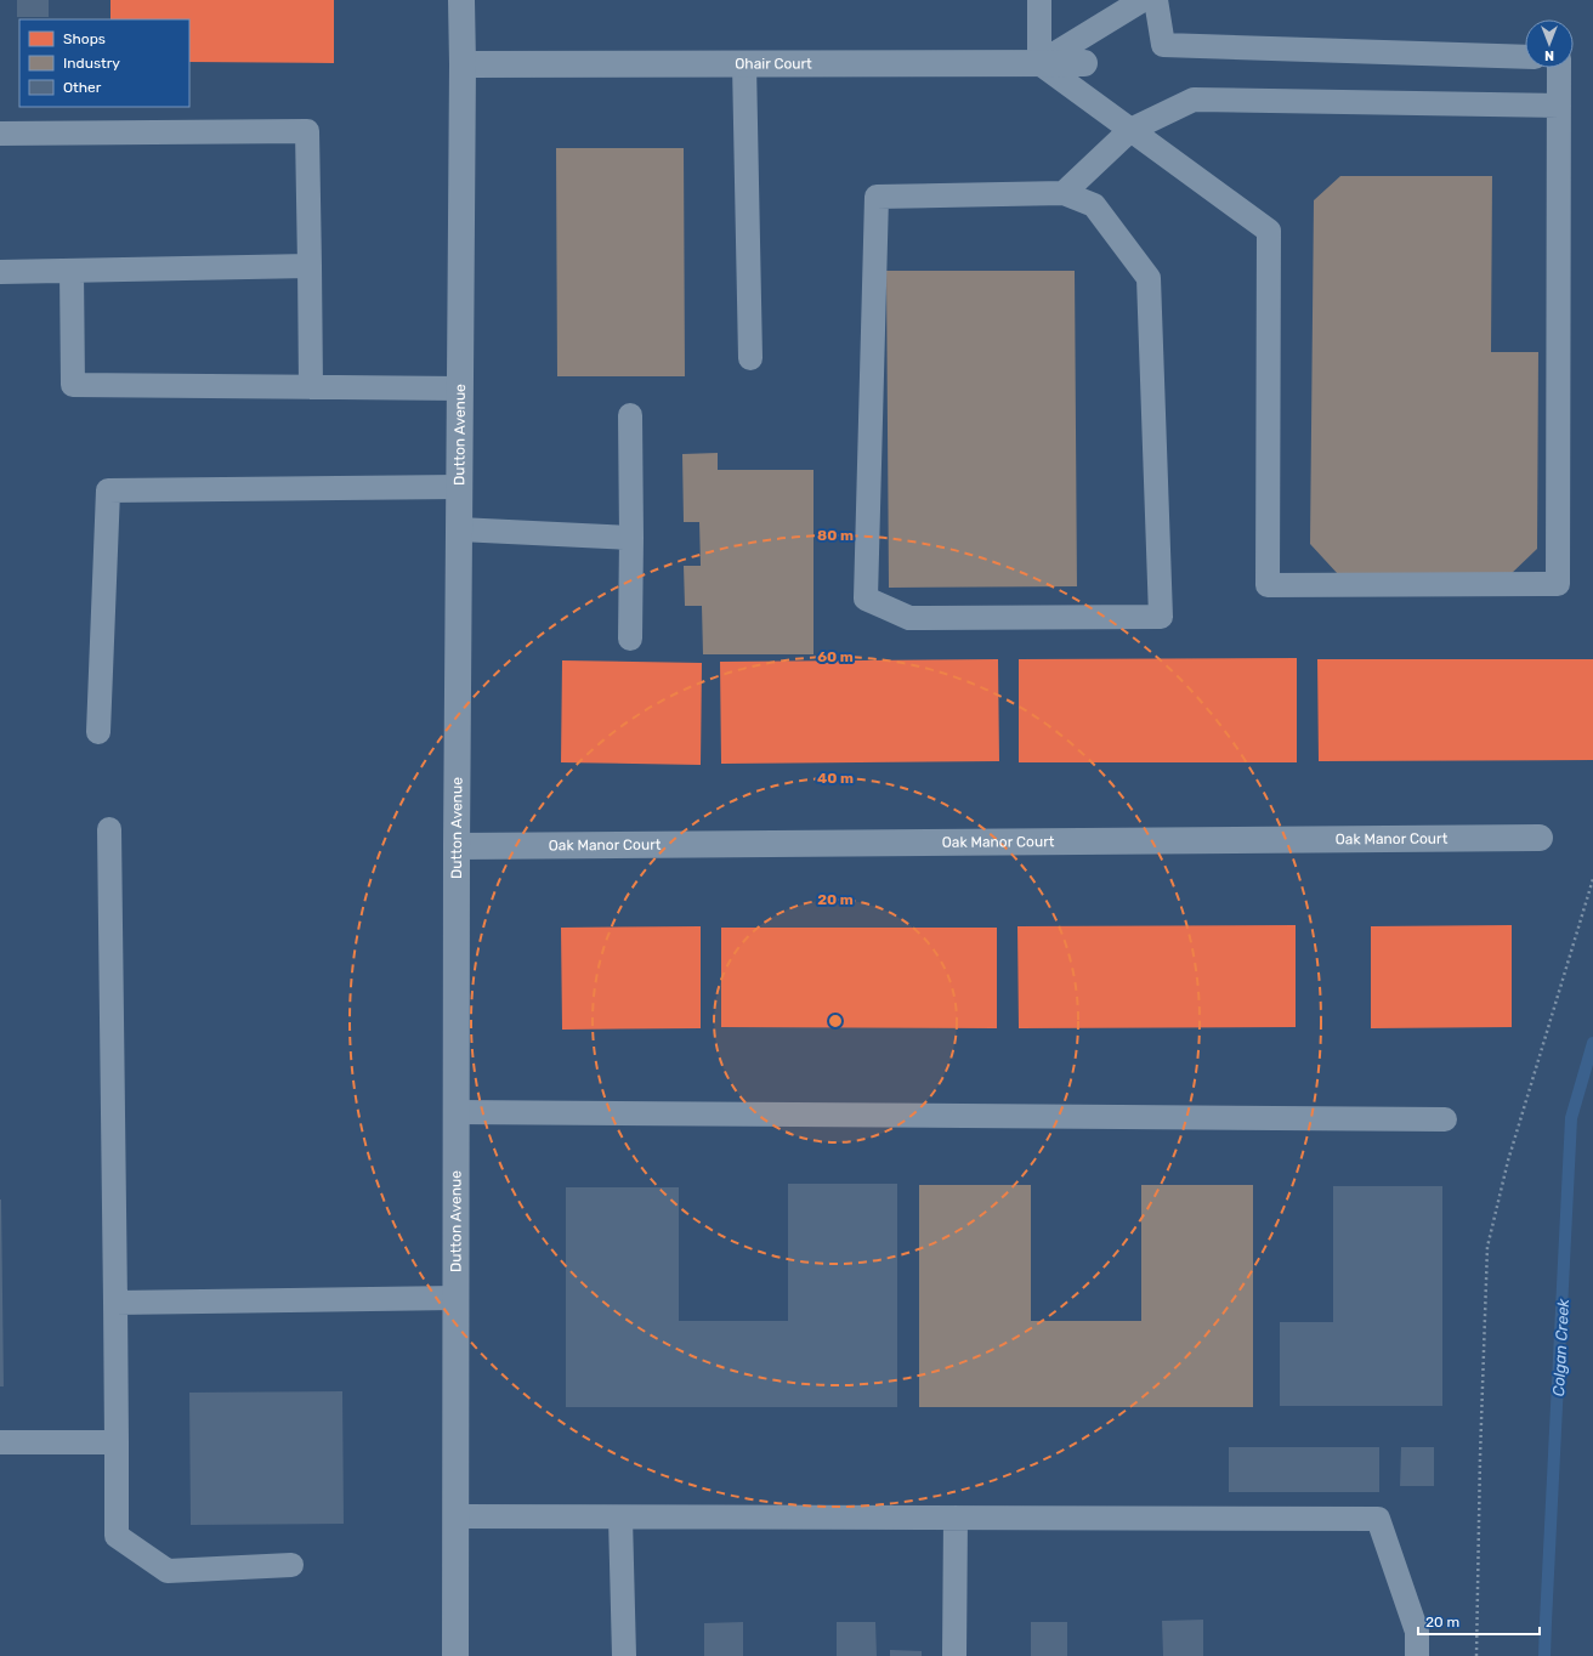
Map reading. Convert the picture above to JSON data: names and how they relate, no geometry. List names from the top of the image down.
{
  "streets": {
    "street": ["Ohair Court", "Dutton Avenue", "Oak Manor Court"]
  },
  "crossings": [
    ["Ohair Court", "Dutton Avenue"],
    ["Dutton Avenue", "Oak Manor Court"]
  ],
  "water": ["Colgan Creek"],
  "legend": ["Shops", "Industry", "Other"],
  "scale_bar": "20 m",
  "north": "bottom",
  "rings": [
    "80 m",
    "60 m",
    "40 m",
    "20 m"
  ]
}
